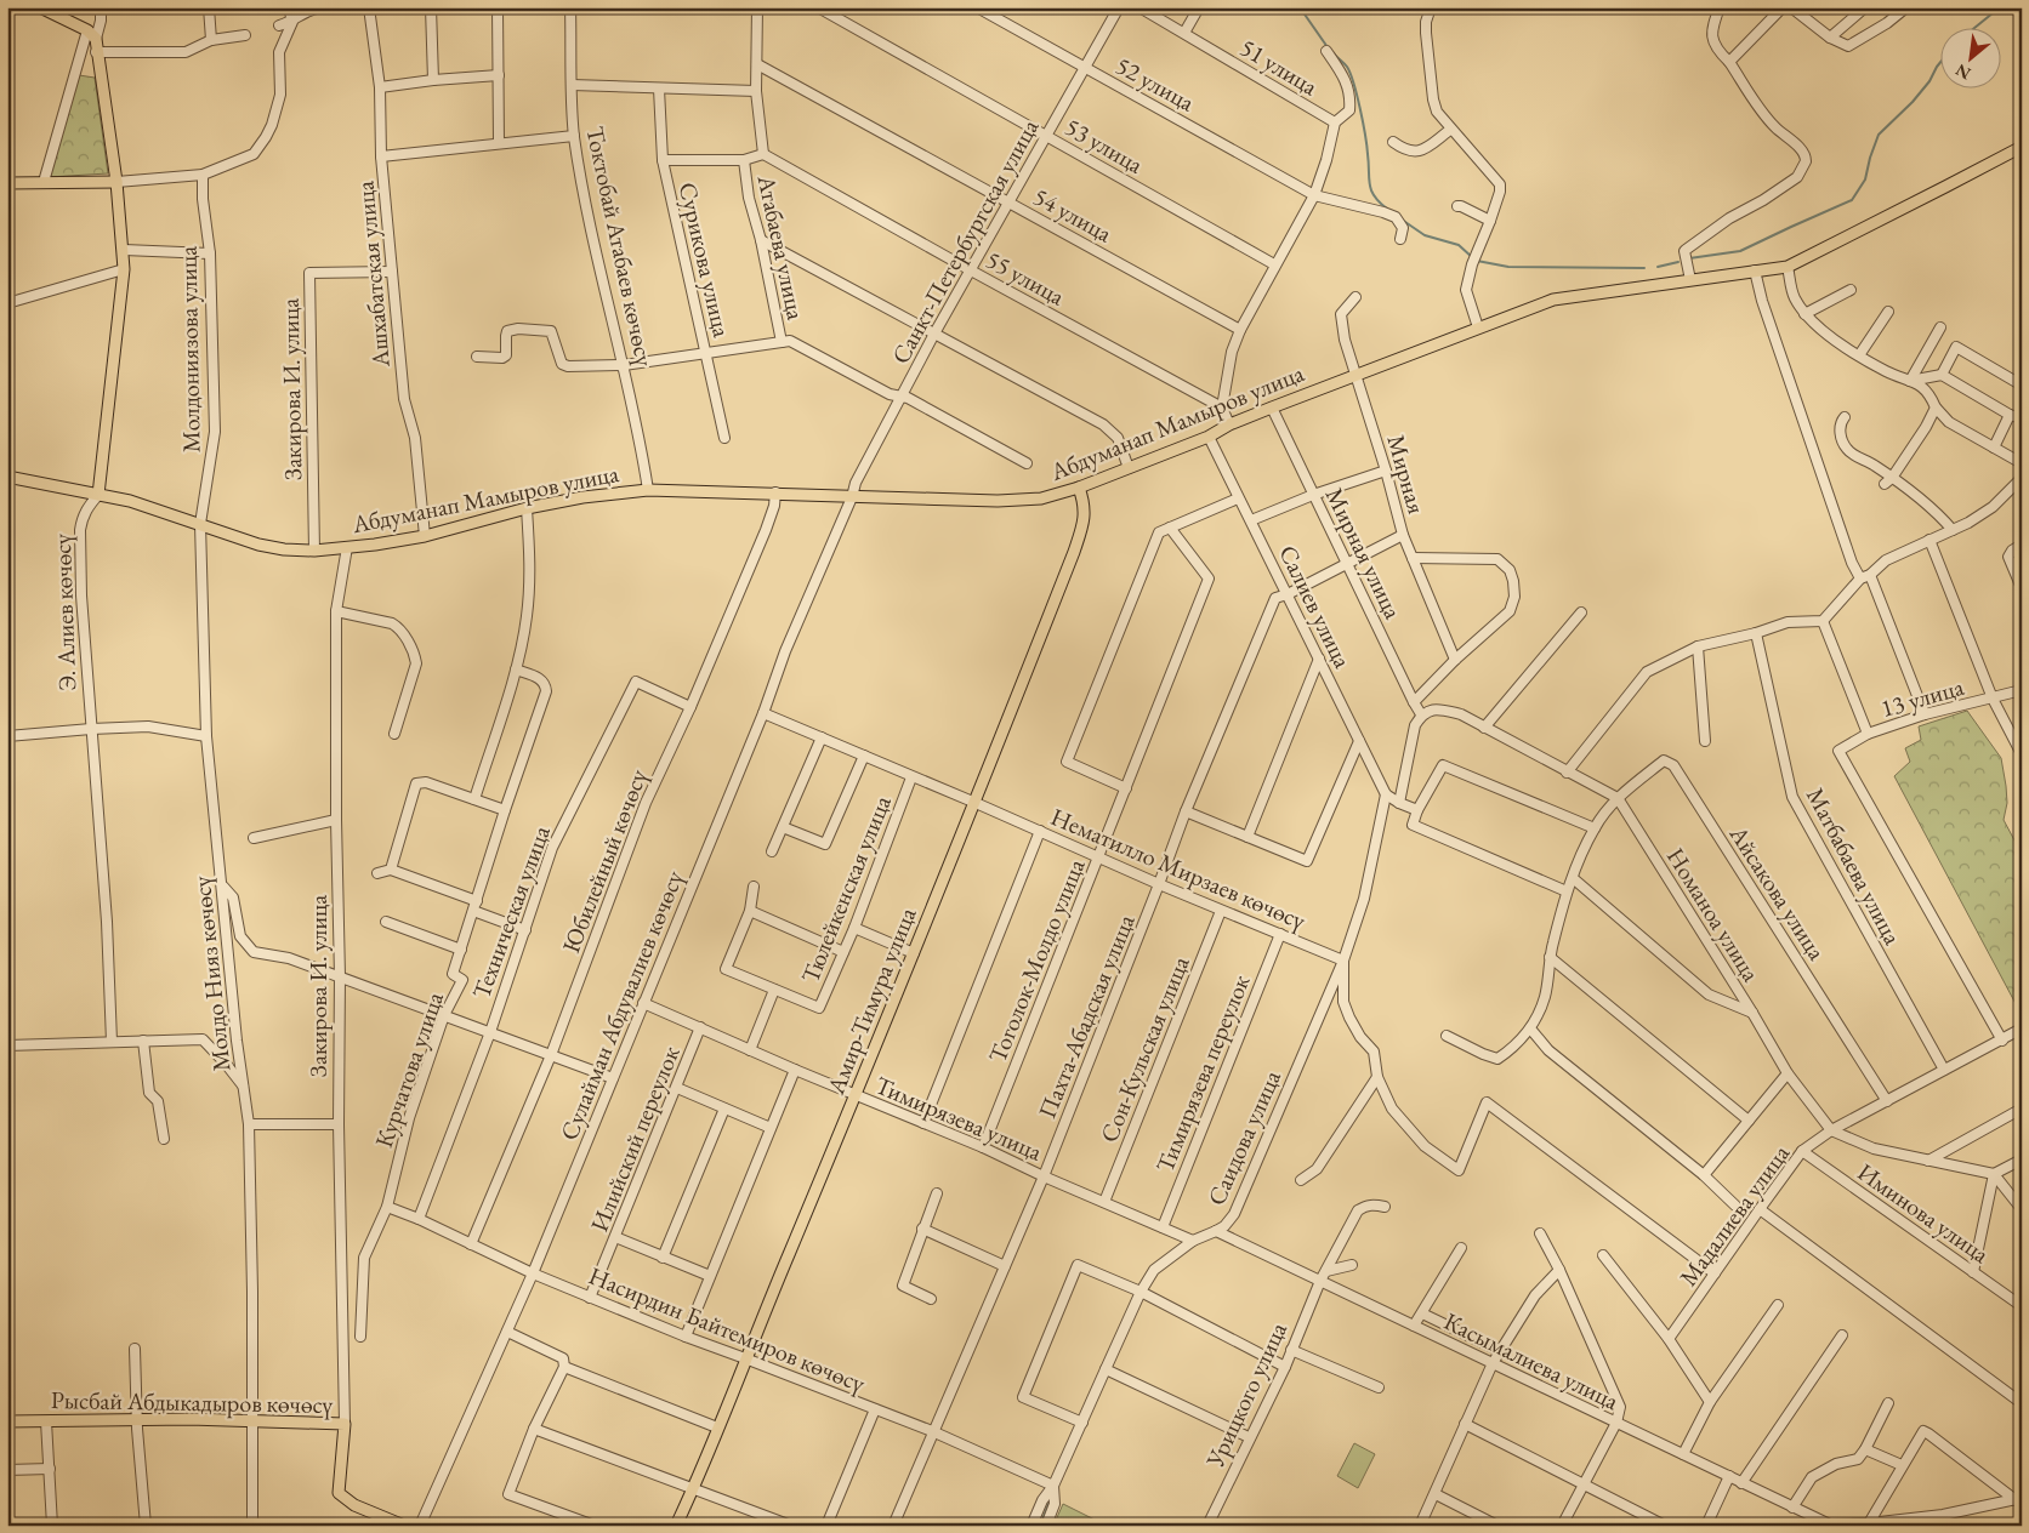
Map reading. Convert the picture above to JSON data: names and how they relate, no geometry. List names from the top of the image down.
{
  "streets": {
    "main road": [
      "Абдуманап Мамыров улица",
      "Э. Алиев көчөсү",
      "Амир-Тимура улица",
      "Рысбай Абдыкадыров көчөсү"
    ],
    "street": [
      "51 улица",
      "52 улица",
      "53 улица",
      "54 улица",
      "Санкт-Петербургская улица",
      "Токтобай Атабаев көчөсү",
      "Атабаева улица",
      "Сурикова улица",
      "Ашхабатская улица",
      "55 улица",
      "Молдониязова улица",
      "Закирова И. улица",
      "Мирная",
      "Мирная улица",
      "Салиев улица",
      "13 улица",
      "Юбилейный көчөсү",
      "Матбабаева улица",
      "Нематилло Мирзаев көчөсү",
      "Тюлейкенская улица",
      "Айсакова улица",
      "Техническая улица",
      "Номаноа улица",
      "Тоголок-Молдо улица",
      "Молдо Нияз көчөсү",
      "Сулайман Абдувалиев көчөсү",
      "Пахта-Абадская улица",
      "Сон-Кульская улица",
      "Курчатова улица",
      "Тимирязева переулок",
      "Тимирязева улица",
      "Саидова улица",
      "Илийский переулок",
      "Иминова улица",
      "Мадалиева улица",
      "Насирдин Байтемиров көчөсү",
      "Касымалиева улица",
      "Урицкого улица"
    ]
  },
  "crossings": [
    ["52 улица", "Санкт-Петербургская улица"],
    ["53 улица", "Санкт-Петербургская улица"],
    ["54 улица", "Санкт-Петербургская улица"],
    ["Санкт-Петербургская улица", "55 улица"],
    ["Санкт-Петербургская улица", "Абдуманап Мамыров улица"],
    ["Санкт-Петербургская улица", "Сулайман Абдувалиев көчөсү"],
    ["Токтобай Атабаев көчөсү", "Абдуманап Мамыров улица"],
    ["Ашхабатская улица", "Закирова И. улица"],
    ["Ашхабатская улица", "Абдуманап Мамыров улица"],
    ["Молдониязова улица", "Абдуманап Мамыров улица"],
    ["Молдониязова улица", "Молдо Нияз көчөсү"],
    ["Закирова И. улица", "Абдуманап Мамыров улица"],
    ["Закирова И. улица", "Рысбай Абдыкадыров көчөсү"],
    ["Абдуманап Мамыров улица", "Мирная"],
    ["Абдуманап Мамыров улица", "Мирная улица"],
    ["Абдуманап Мамыров улица", "Салиев улица"],
    ["Абдуманап Мамыров улица", "Э. Алиев көчөсү"],
    ["Абдуманап Мамыров улица", "Юбилейный көчөсү"],
    ["Абдуманап Мамыров улица", "Молдо Нияз көчөсү"],
    ["Абдуманап Мамыров улица", "Амир-Тимура улица"],
    ["Абдуманап Мамыров улица", "Сулайман Абдувалиев көчөсү"],
    ["Салиев улица", "Пахта-Абадская улица"],
    ["Салиев улица", "Саидова улица"],
    ["13 улица", "Мадалиева улица"],
    ["Юбилейный көчөсү", "Техническая улица"],
    ["Юбилейный көчөсү", "Насирдин Байтемиров көчөсү"],
    ["Матбабаева улица", "Мадалиева улица"],
    ["Нематилло Мирзаев көчөсү", "Тюлейкенская улица"],
    ["Нематилло Мирзаев көчөсү", "Тоголок-Молдо улица"],
    ["Нематилло Мирзаев көчөсү", "Амир-Тимура улица"],
    ["Нематилло Мирзаев көчөсү", "Сулайман Абдувалиев көчөсү"],
    ["Нематилло Мирзаев көчөсү", "Пахта-Абадская улица"],
    ["Нематилло Мирзаев көчөсү", "Сон-Кульская улица"],
    ["Нематилло Мирзаев көчөсү", "Тимирязева переулок"],
    ["Нематилло Мирзаев көчөсү", "Саидова улица"],
    ["Айсакова улица", "Номаноа улица"],
    ["Айсакова улица", "Мадалиева улица"],
    ["Техническая улица", "Насирдин Байтемиров көчөсү"],
    ["Номаноа улица", "Мадалиева улица"],
    ["Тоголок-Молдо улица", "Тимирязева улица"],
    ["Молдо Нияз көчөсү", "Рысбай Абдыкадыров көчөсү"],
    ["Амир-Тимура улица", "Тимирязева улица"],
    ["Амир-Тимура улица", "Насирдин Байтемиров көчөсү"],
    ["Сулайман Абдувалиев көчөсү", "Тимирязева улица"],
    ["Сулайман Абдувалиев көчөсү", "Насирдин Байтемиров көчөсү"],
    ["Пахта-Абадская улица", "Тимирязева улица"],
    ["Пахта-Абадская улица", "Насирдин Байтемиров көчөсү"],
    ["Сон-Кульская улица", "Тимирязева улица"],
    ["Курчатова улица", "Насирдин Байтемиров көчөсү"],
    ["Тимирязева переулок", "Тимирязева улица"],
    ["Тимирязева улица", "Саидова улица"],
    ["Тимирязева улица", "Илийский переулок"],
    ["Саидова улица", "Насирдин Байтемиров көчөсү"],
    ["Саидова улица", "Касымалиева улица"],
    ["Илийский переулок", "Насирдин Байтемиров көчөсү"],
    ["Иминова улица", "Мадалиева улица"],
    ["Касымалиева улица", "Урицкого улица"]
  ],
  "north": "bottom left"
}
